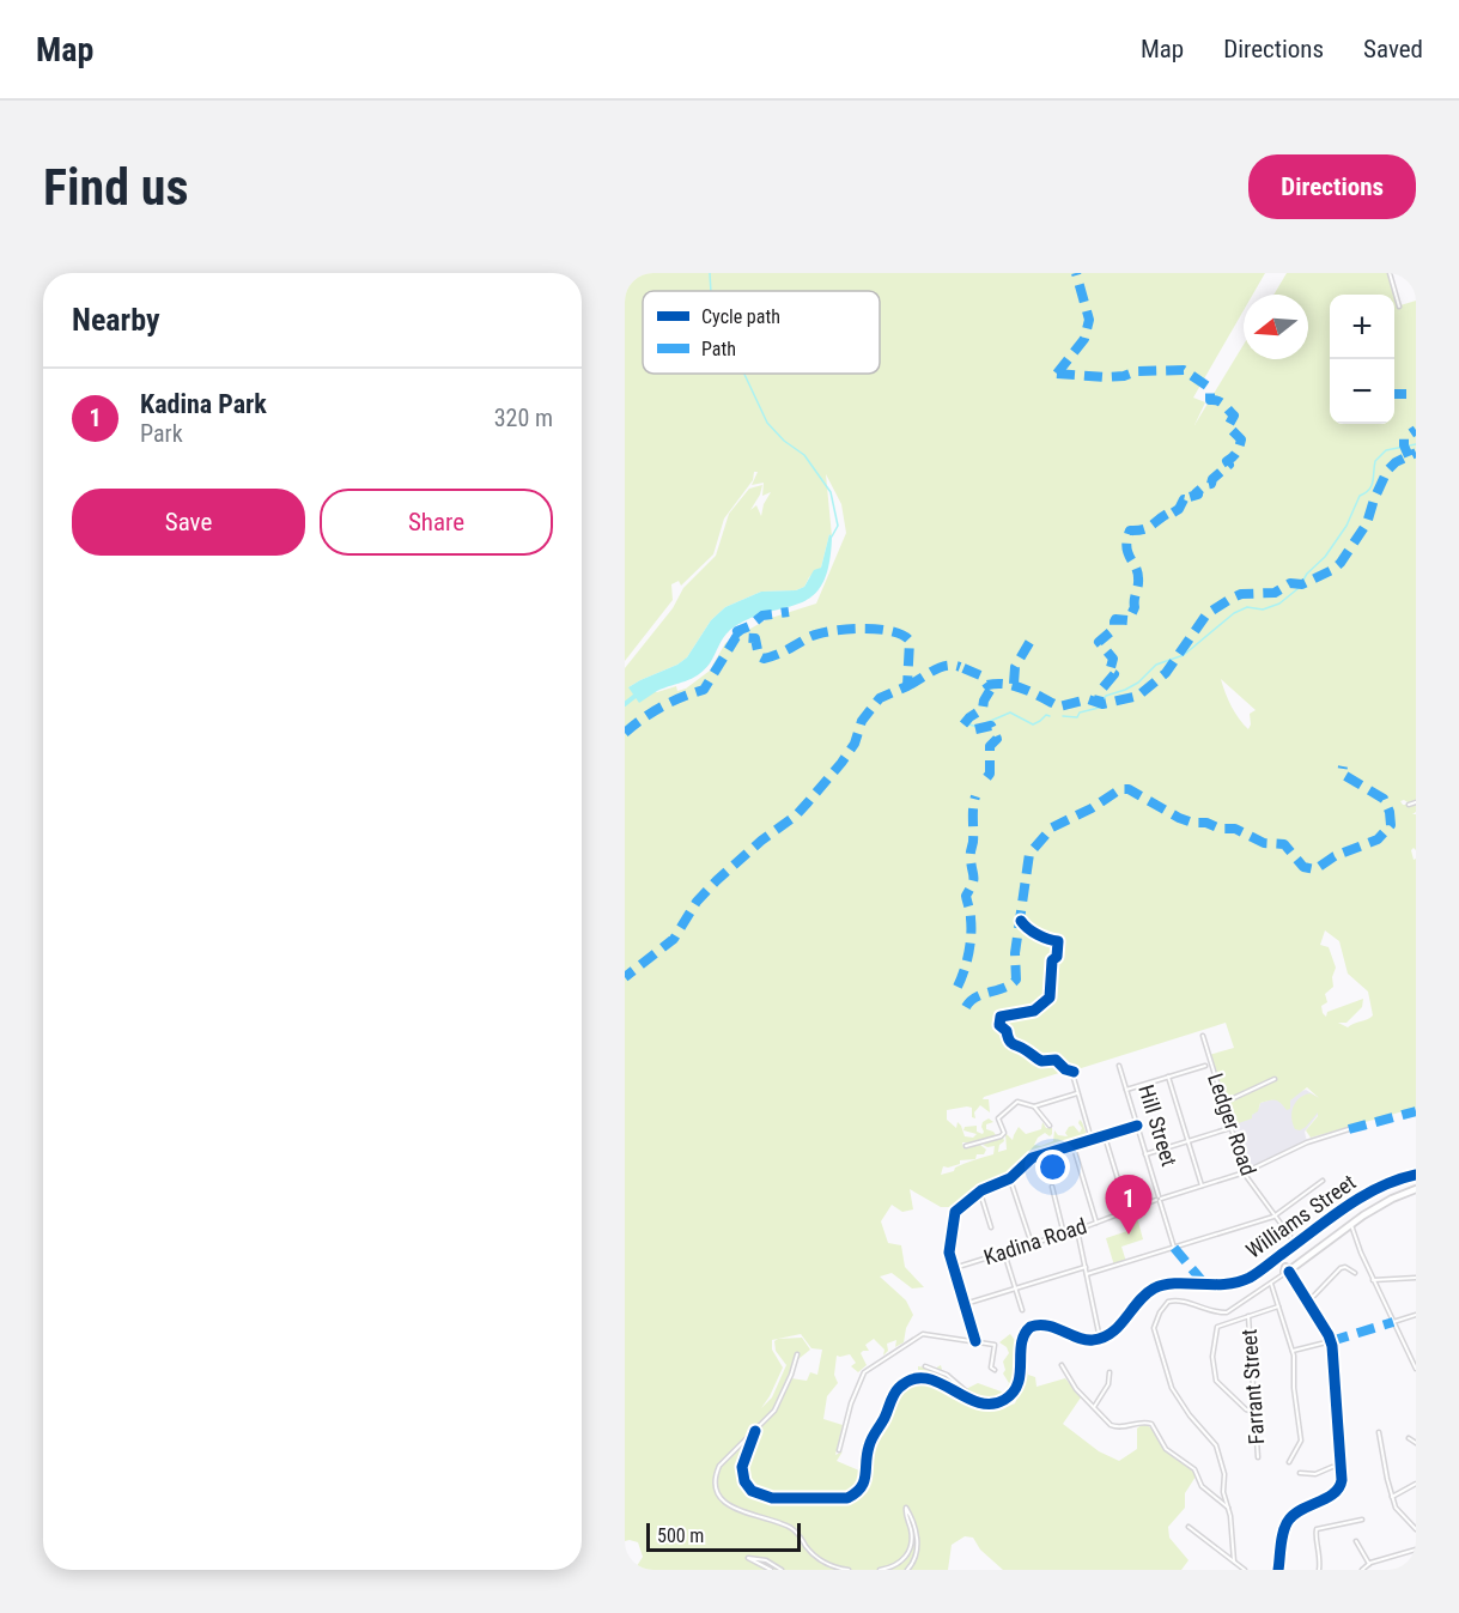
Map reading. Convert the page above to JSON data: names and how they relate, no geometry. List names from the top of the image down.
{
  "streets": {
    "street": [
      "Ledger Road",
      "Hill Street",
      "Williams Street",
      "Kadina Road",
      "Farrant Street"
    ]
  },
  "crossings": [
    ["Ledger Road", "Williams Street"],
    ["Ledger Road", "Kadina Road"],
    ["Hill Street", "Kadina Road"]
  ],
  "legend": ["Cycle path", "Path"],
  "scale_bar": "500 m",
  "north": "left",
  "page": {
    "header": "Map",
    "nav": ["Map", "Directions", "Saved"],
    "buttons": [
      "Directions",
      ["Save", "Share"]
    ],
    "title": "Find us",
    "heading": "Nearby",
    "map_buttons": ["+", "−"],
    "list": [
      {
        "mark": "1",
        "name": "Kadina Park",
        "note": "Park",
        "value": "320 m"
      }
    ],
    "pins": "1",
    "scale": "500 m"
  }
}
